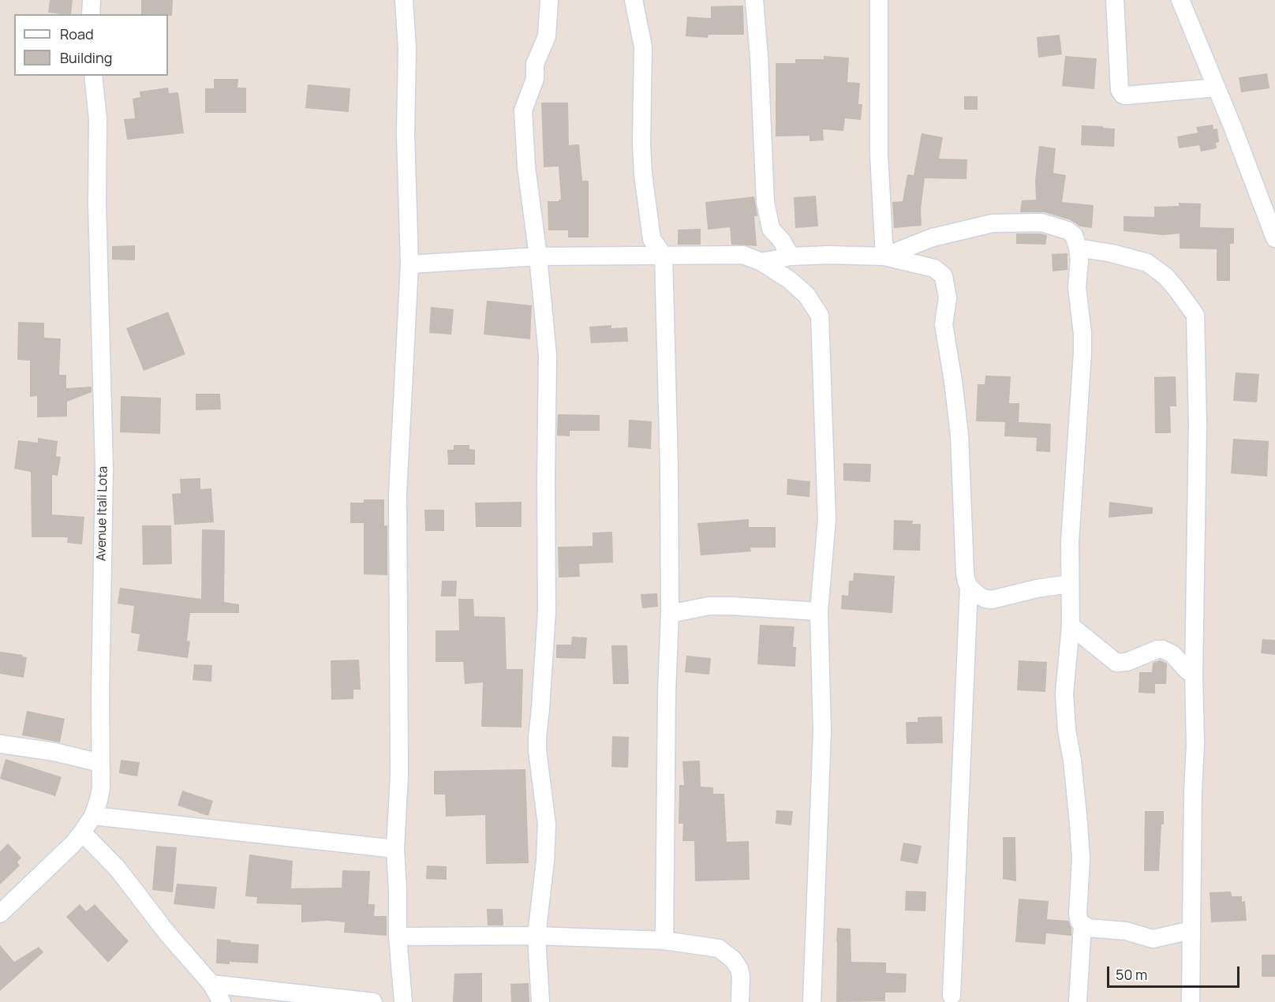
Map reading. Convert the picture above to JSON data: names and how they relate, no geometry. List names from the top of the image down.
{
  "streets": {
    "street": ["Avenue Itali Lota"]
  },
  "legend": ["Road", "Building"],
  "scale_bar": "50 m"
}
